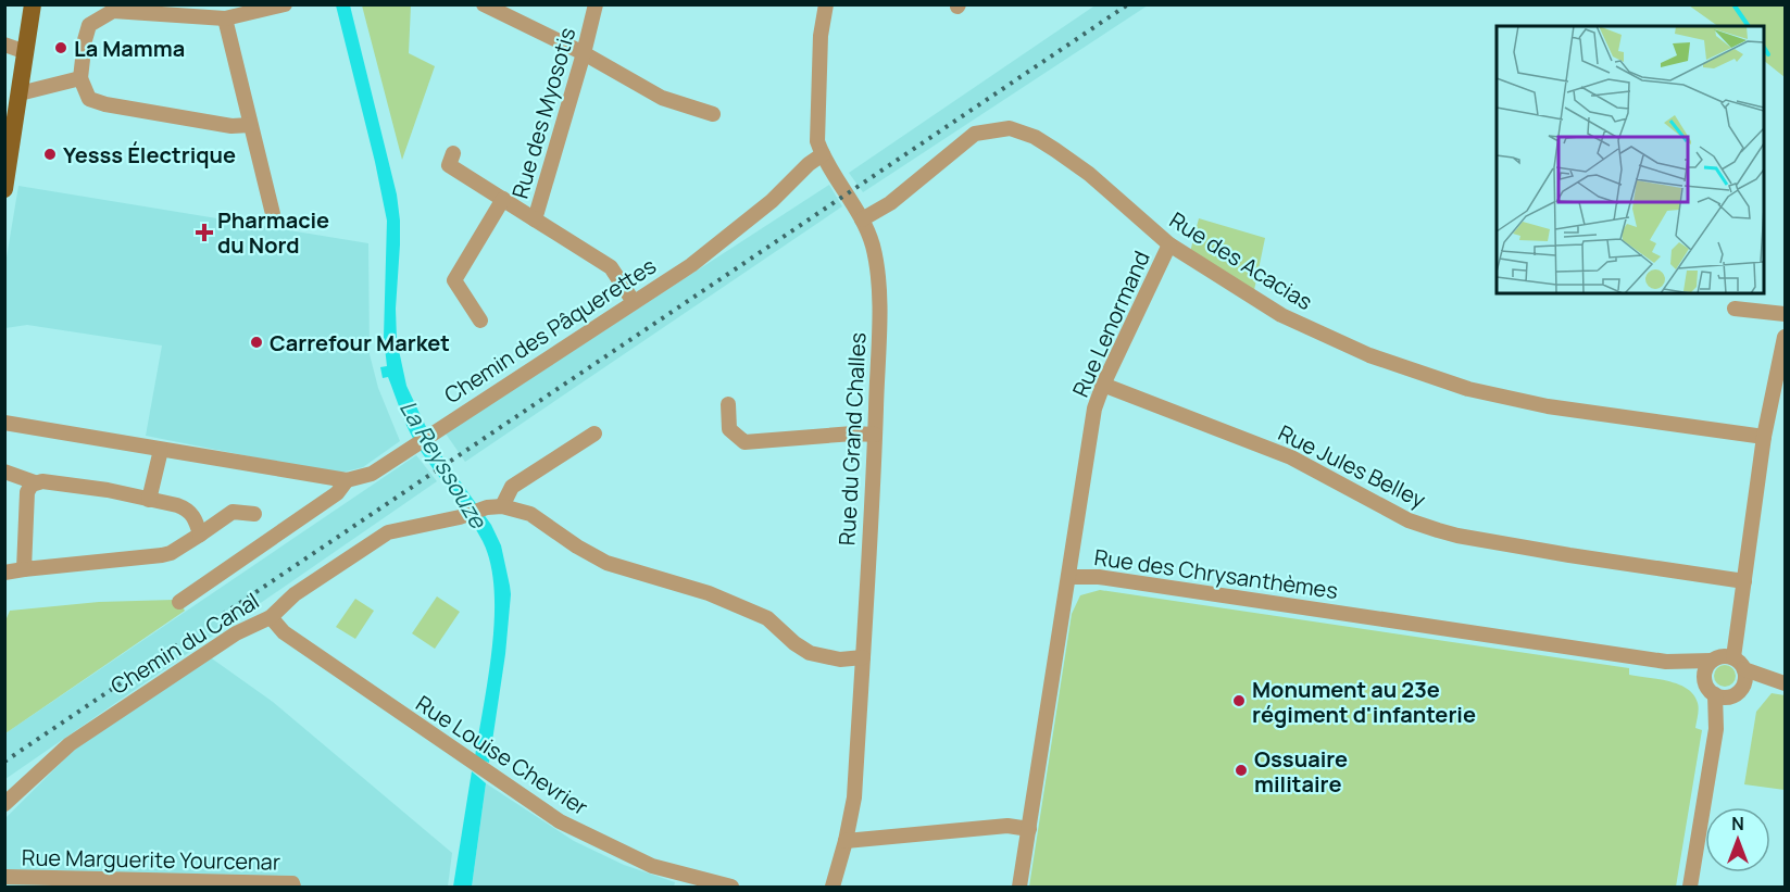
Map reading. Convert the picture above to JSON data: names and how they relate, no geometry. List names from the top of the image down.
{
  "streets": {
    "street": [
      "Rue des Myosotis",
      "Rue des Acacias",
      "Rue Lenormand",
      "Chemin des Pâquerettes",
      "Rue du Grand Challes",
      "Rue Jules Belley",
      "Rue des Chrysanthèmes",
      "Chemin du Canal",
      "Rue Louise Chevrier",
      "Rue Marguerite Yourcenar"
    ]
  },
  "crossings": [
    ["Rue des Myosotis", "Chemin des Pâquerettes"],
    ["Rue des Acacias", "Rue Lenormand"],
    ["Rue des Acacias", "Rue du Grand Challes"],
    ["Rue Lenormand", "Rue Jules Belley"],
    ["Rue Lenormand", "Rue des Chrysanthèmes"],
    ["Chemin des Pâquerettes", "Rue du Grand Challes"],
    ["Chemin du Canal", "Rue Louise Chevrier"]
  ],
  "water": ["La Reyssouze"],
  "places": {
    "other": [
      "La Mamma",
      "Yesss Électrique",
      "Carrefour Market",
      "Monument au 23e régiment d'infanterie",
      "Ossuaire militaire"
    ],
    "health": ["Pharmacie du Nord"]
  },
  "north": "top"
}
